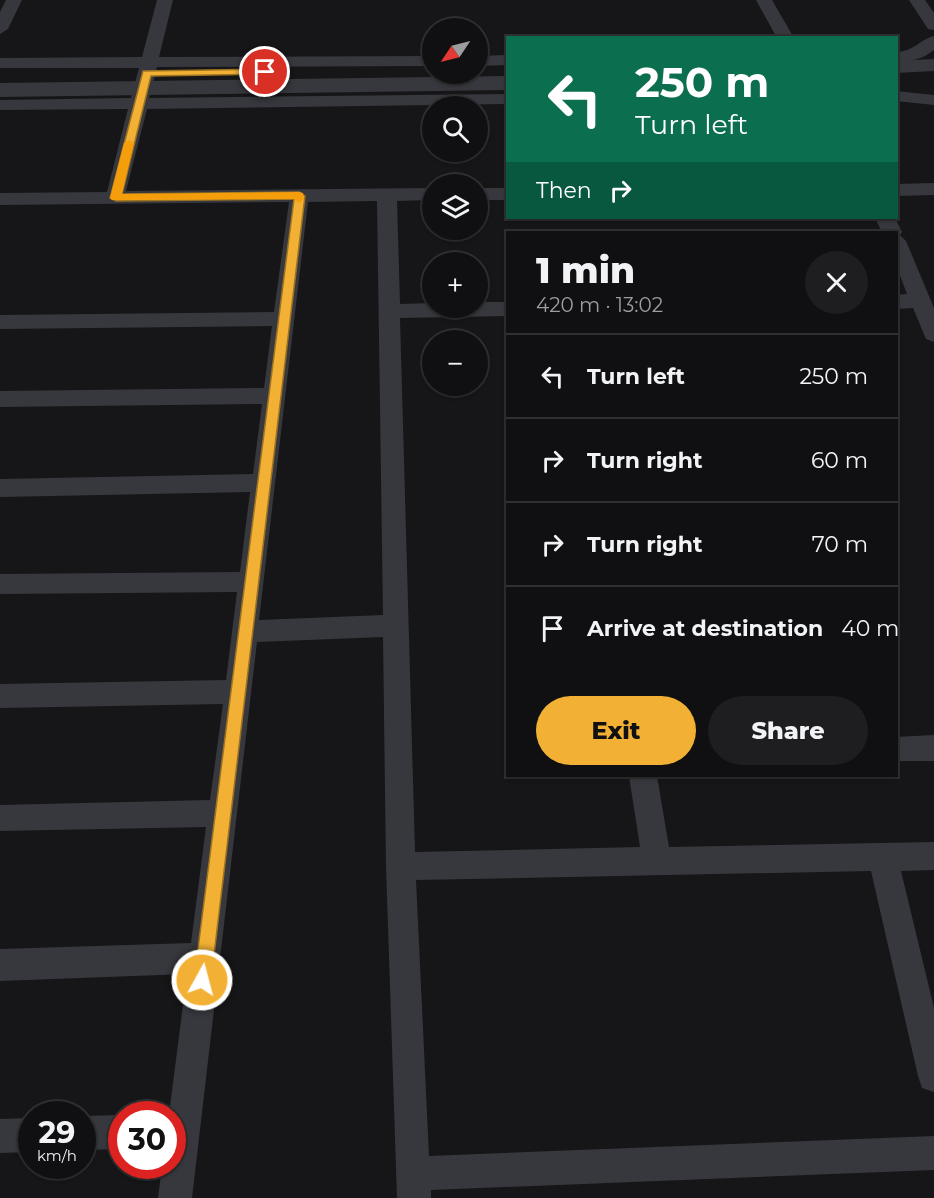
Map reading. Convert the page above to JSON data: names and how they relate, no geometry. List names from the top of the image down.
{
  "north": "bottom left",
  "page": {
    "map_buttons": ["+", "−"],
    "turn": ["250 m", "Turn left"],
    "then": "Then",
    "heading": ["1 min", "420 m · 13:02"],
    "list": [
      {
        "name": "Turn left",
        "value": "250 m"
      },
      {
        "name": "Turn right",
        "value": "60 m"
      },
      {
        "name": "Turn right",
        "value": "70 m"
      },
      {
        "name": "Arrive at destination",
        "value": "40 m"
      }
    ],
    "buttons": ["Exit", "Share"],
    "speed": "29 km/h",
    "limit": "30"
  }
}
